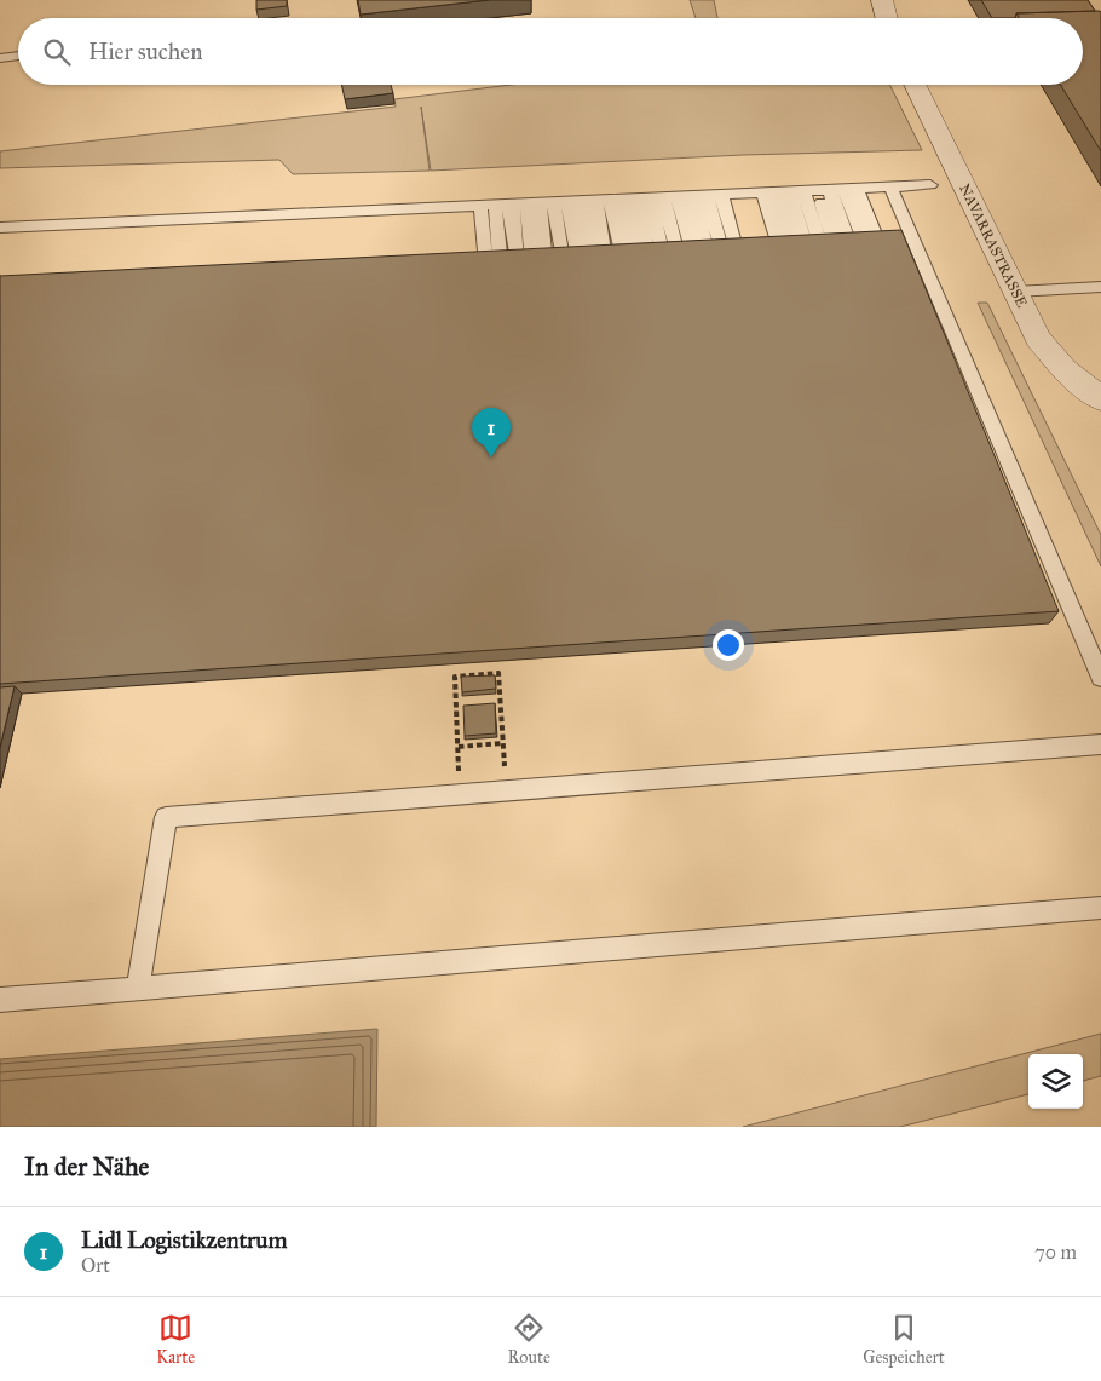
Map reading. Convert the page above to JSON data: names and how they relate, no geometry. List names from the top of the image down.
{
  "streets": {
    "street": ["NAVARRASTRASSE"]
  },
  "page": {
    "search": "Hier suchen",
    "pins": "1",
    "heading": "In der Nähe",
    "list": [
      {
        "mark": "1",
        "name": "Lidl Logistikzentrum",
        "note": "Ort",
        "value": "70 m"
      }
    ],
    "nav": ["Karte", "Route", "Gespeichert"]
  }
}
